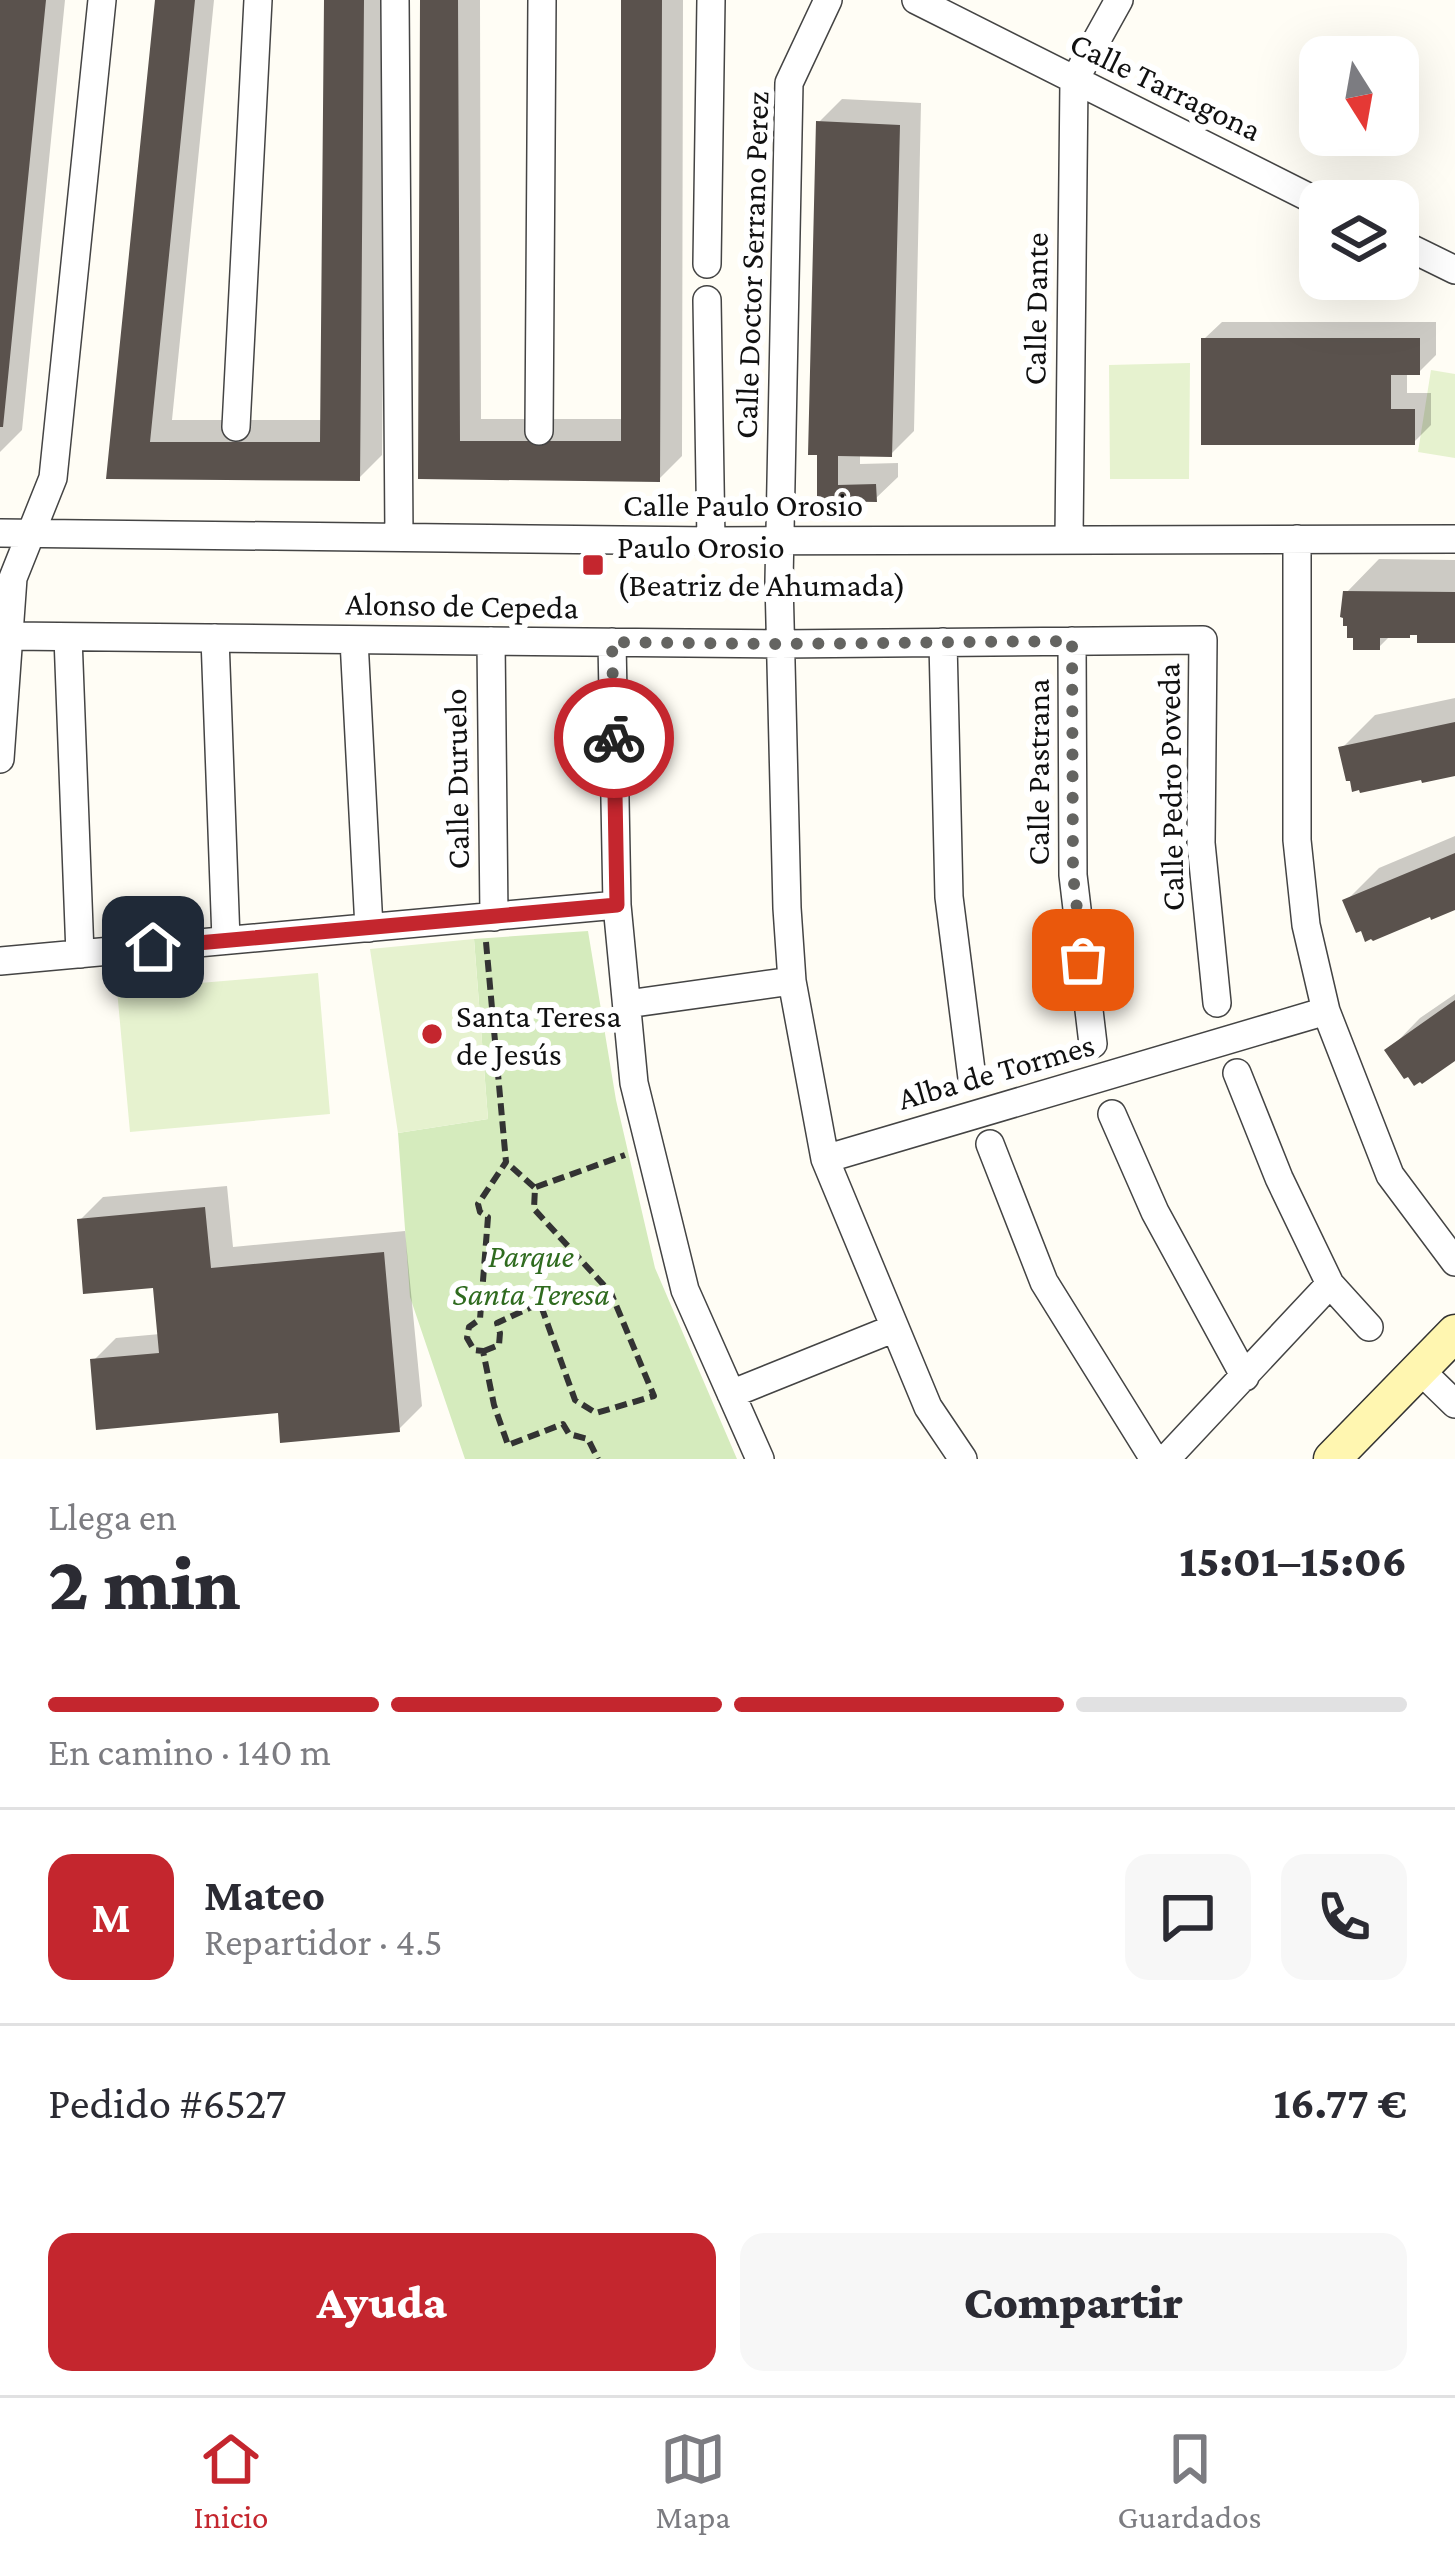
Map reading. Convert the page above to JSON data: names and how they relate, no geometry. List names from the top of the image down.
{
  "streets": {
    "street": [
      "Calle Tarragona",
      "Calle Doctor Serrano Perez",
      "Calle Dante",
      "Calle Paulo Orosio",
      "Alonso de Cepeda",
      "Calle Pastrana",
      "Calle Duruelo",
      "Calle Pedro Poveda",
      "Alba de Tormes"
    ]
  },
  "crossings": [
    ["Calle Tarragona", "Calle Dante"],
    ["Calle Doctor Serrano Perez", "Calle Paulo Orosio"],
    ["Calle Doctor Serrano Perez", "Alonso de Cepeda"],
    ["Calle Doctor Serrano Perez", "Alba de Tormes"],
    ["Calle Dante", "Calle Paulo Orosio"],
    ["Alonso de Cepeda", "Calle Pastrana"],
    ["Alonso de Cepeda", "Calle Duruelo"],
    ["Alonso de Cepeda", "Calle Pedro Poveda"]
  ],
  "parks": ["Parque Santa Teresa"],
  "places": {
    "transit": ["Paulo Orosio (Beatriz de Ahumada)"],
    "other": ["Santa Teresa de Jesús"]
  },
  "north": "bottom",
  "page": {
    "heading": ["2 min", "Llega en", "15:01–15:06"],
    "panel": [
      "Mateo",
      "Repartidor · 4.5",
      "Pedido #6527",
      "16.77 €"
    ],
    "bar": "En camino · 140 m",
    "round": "M",
    "buttons": ["Ayuda", "Compartir"],
    "tabs": ["Inicio", "Mapa", "Guardados"]
  }
}
